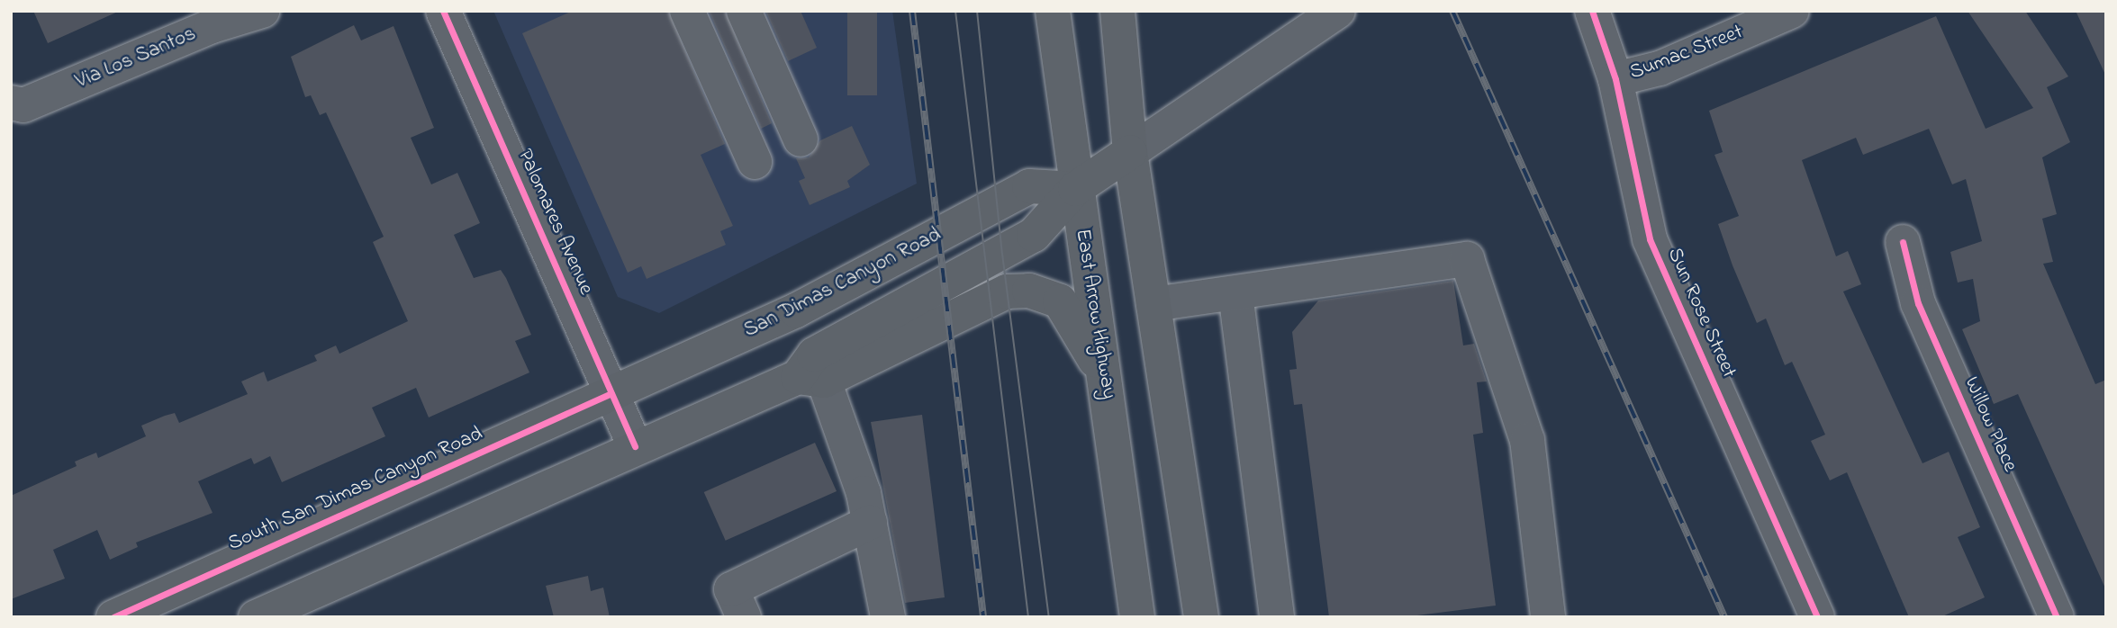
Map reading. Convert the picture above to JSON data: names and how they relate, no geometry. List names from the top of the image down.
{
  "streets": {
    "main road": ["San Dimas Canyon Road", "East Arrow Highway", "South San Dimas Canyon Road"],
    "street": [
      "Sumac Street",
      "Via Los Santos",
      "Palomares Avenue",
      "Sun Rose Street",
      "Willow Place"
    ]
  },
  "crossings": [
    ["Sumac Street", "Sun Rose Street"],
    ["Palomares Avenue", "San Dimas Canyon Road"],
    ["Palomares Avenue", "South San Dimas Canyon Road"],
    ["San Dimas Canyon Road", "East Arrow Highway"],
    ["San Dimas Canyon Road", "South San Dimas Canyon Road"]
  ]
}
